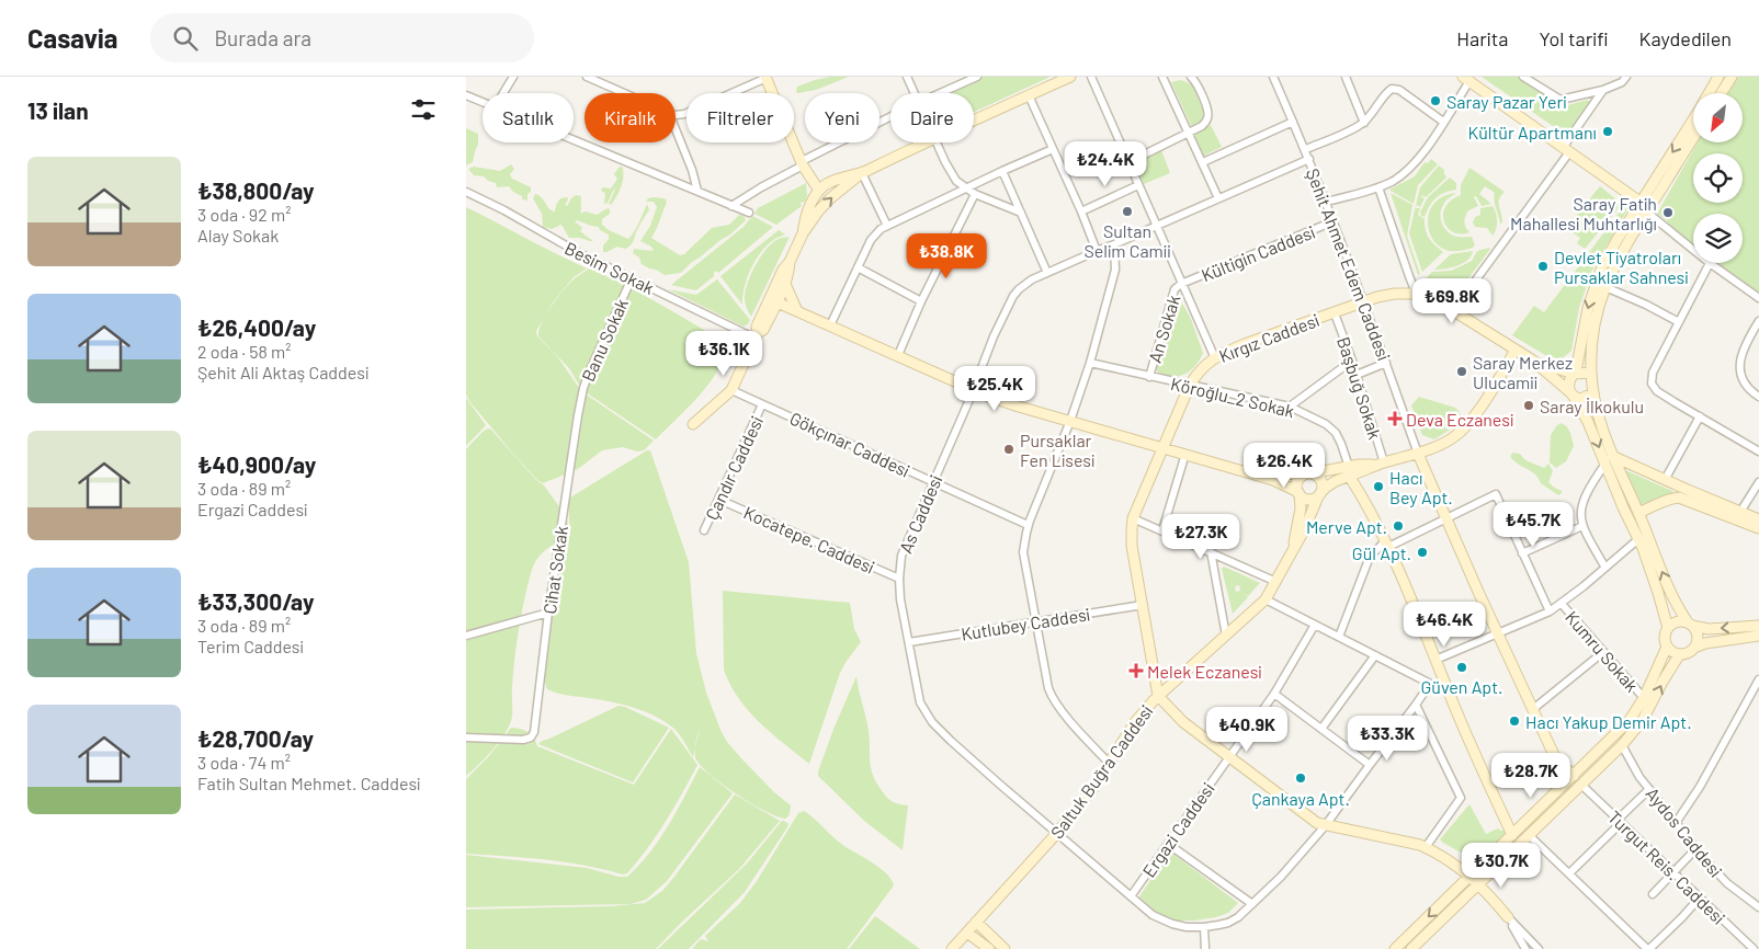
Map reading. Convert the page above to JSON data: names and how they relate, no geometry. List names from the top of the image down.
{
  "streets": {
    "street": [
      "Kültigin Caddesi",
      "Şehit Ahmet Edem Caddesi",
      "Besim Sokak",
      "An Sokak",
      "Kırgız Caddesi",
      "Banu Sokak",
      "Başbuğ Sokak",
      "Köroğlu_2 Sokak",
      "Gökçınar Caddesi",
      "Çandır Caddesi",
      "As Caddesi",
      "Kocatepe. Caddesi",
      "Cihat Sokak",
      "Kutlubey Caddesi",
      "Kumru Sokak",
      "Saltuk Buğra Caddesi",
      "Ergazi Caddesi",
      "Aydos Caddesi",
      "Turgut Reis. Caddesi"
    ]
  },
  "crossings": [
    ["Kültigin Caddesi", "Şehit Ahmet Edem Caddesi"],
    ["Kültigin Caddesi", "An Sokak"],
    ["Şehit Ahmet Edem Caddesi", "Kırgız Caddesi"],
    ["Şehit Ahmet Edem Caddesi", "As Caddesi"],
    ["Besim Sokak", "Banu Sokak"],
    ["An Sokak", "Köroğlu_2 Sokak"],
    ["Kırgız Caddesi", "Başbuğ Sokak"],
    ["Kırgız Caddesi", "Köroğlu_2 Sokak"],
    ["Kırgız Caddesi", "Kutlubey Caddesi"],
    ["Kırgız Caddesi", "Saltuk Buğra Caddesi"],
    ["Banu Sokak", "Cihat Sokak"],
    ["Gökçınar Caddesi", "Çandır Caddesi"],
    ["Gökçınar Caddesi", "As Caddesi"],
    ["Çandır Caddesi", "Kocatepe. Caddesi"],
    ["As Caddesi", "Kocatepe. Caddesi"],
    ["As Caddesi", "Kutlubey Caddesi"],
    ["As Caddesi", "Saltuk Buğra Caddesi"],
    ["As Caddesi", "Ergazi Caddesi"]
  ],
  "places": {
    "other": [
      "Saray Pazar Yeri",
      "Kültür Apartmanı",
      "Sultan Selim Camii",
      "Saray Fatih Mahallesi Muhtarlığı",
      "Devlet Tiyatroları Pursaklar Sahnesi",
      "Saray Merkez Ulucamii",
      "Saray İlkokulu",
      "Pursaklar Fen Lisesi",
      "Hacı Bey Apt.",
      "Merve Apt.",
      "Gül Apt.",
      "Güven Apt.",
      "Hacı Yakup Demir Apt.",
      "Çankaya Apt."
    ],
    "health": ["Deva Eczanesi", "Melek Eczanesi"]
  },
  "north": "bottom left",
  "page": {
    "header": "Casavia",
    "search": "Burada ara",
    "nav": ["Harita", "Yol tarifi", "Kaydedilen"],
    "heading": "13 ilan",
    "chip": [
      "Satılık",
      "Kiralık",
      "Filtreler",
      "Yeni",
      "Daire"
    ],
    "price": [
      "₺24.4K",
      "₺38.8K",
      "₺69.8K",
      "₺36.1K",
      "₺25.4K",
      "₺26.4K",
      "₺45.7K",
      "₺27.3K",
      "₺46.4K",
      "₺40.9K",
      "₺33.3K",
      "₺28.7K",
      "₺30.7K"
    ],
    "list": [
      {
        "name": "₺38,800/ay",
        "note": "3 oda · 92 m² · Alay Sokak"
      },
      {
        "name": "₺26,400/ay",
        "note": "2 oda · 58 m² · Şehit Ali Aktaş Caddesi"
      },
      {
        "name": "₺40,900/ay",
        "note": "3 oda · 89 m² · Ergazi Caddesi"
      },
      {
        "name": "₺33,300/ay",
        "note": "3 oda · 89 m² · Terim Caddesi"
      },
      {
        "name": "₺28,700/ay",
        "note": "3 oda · 74 m² · Fatih Sultan Mehmet. Caddesi"
      }
    ]
  }
}
